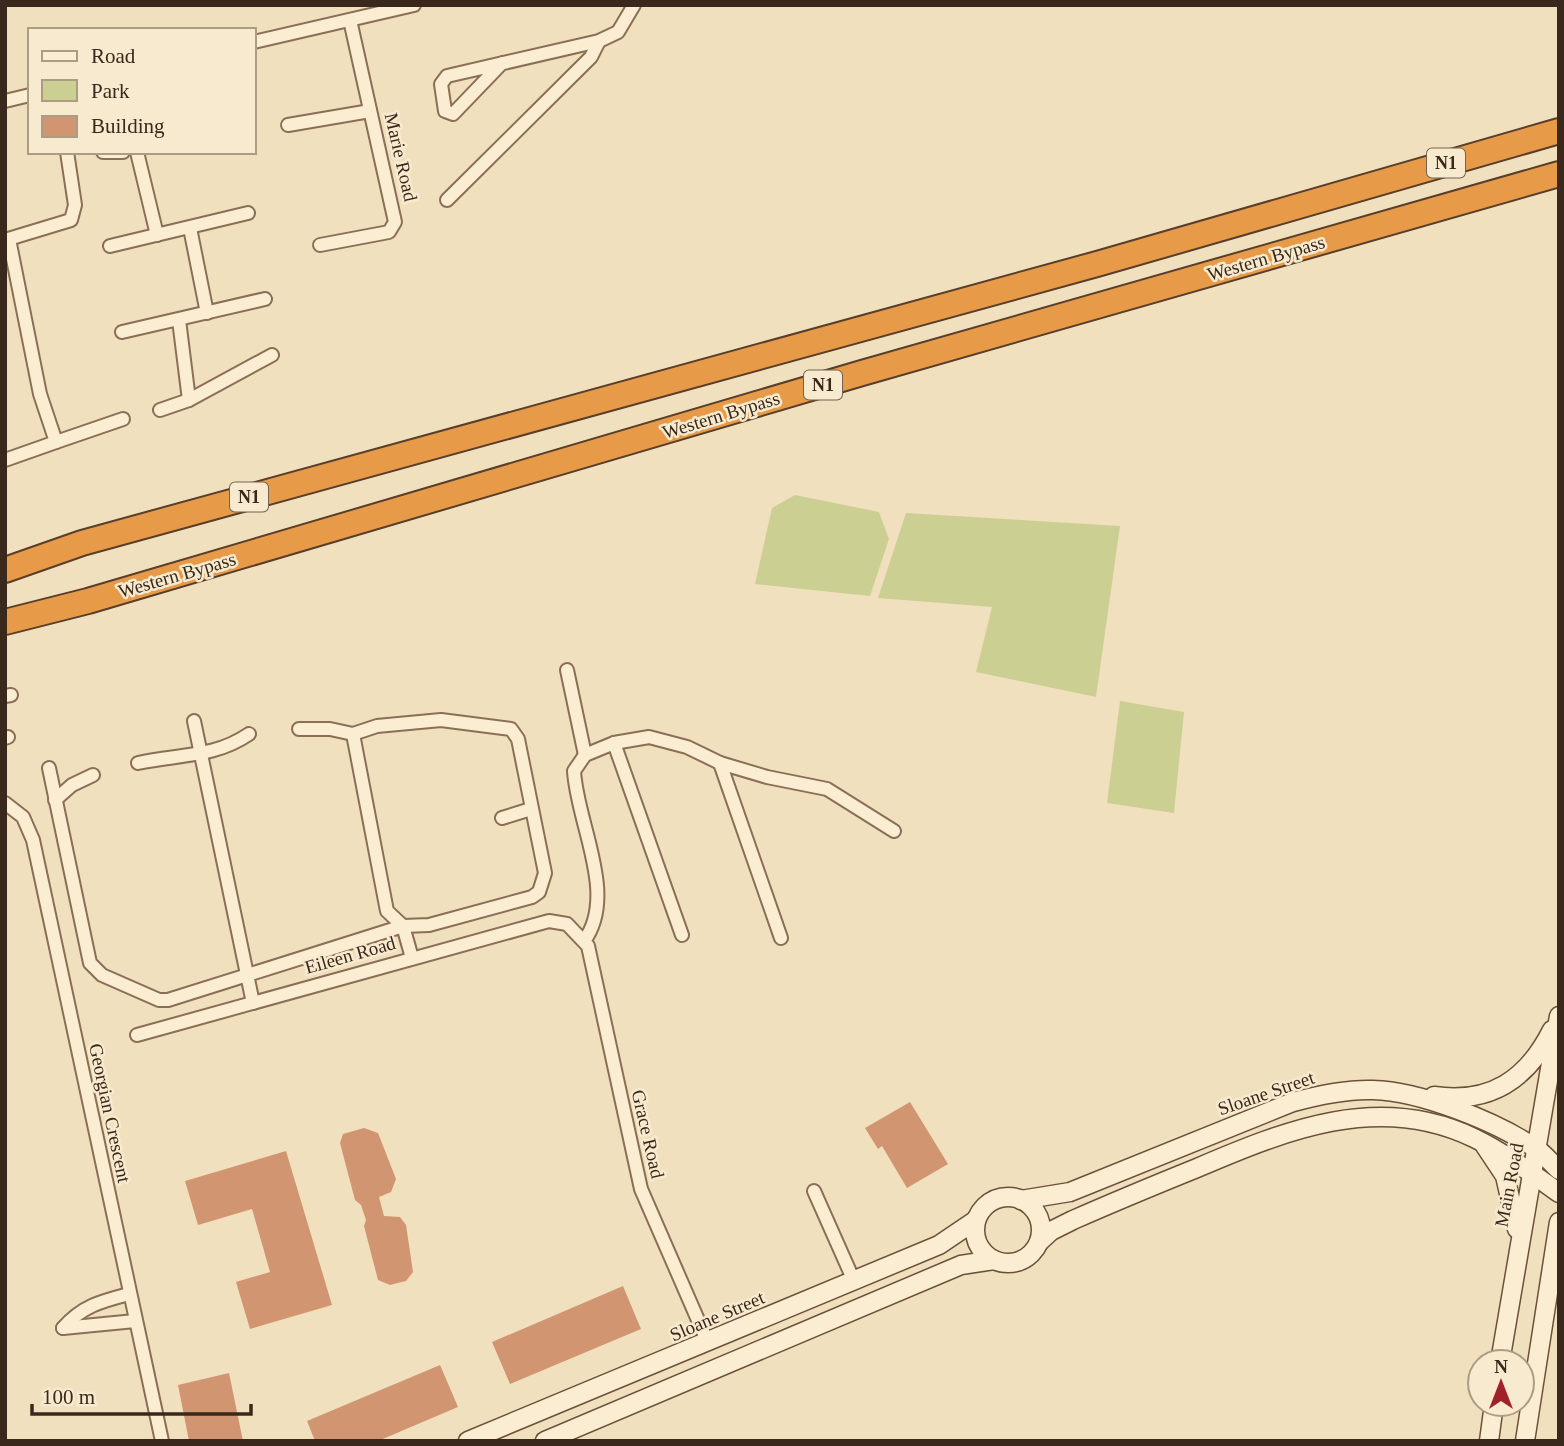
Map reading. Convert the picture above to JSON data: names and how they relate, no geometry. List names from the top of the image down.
{
  "streets": {
    "highway": ["N1", "Western Bypass"],
    "street": [
      "Marie Road",
      "Eileen Road",
      "Sloane Street",
      "Georgian Crescent",
      "Grace Road",
      "Main Road"
    ]
  },
  "crossings": [
    ["Eileen Road", "Grace Road"],
    ["Sloane Street", "Grace Road"],
    ["Sloane Street", "Main Road"]
  ],
  "legend": ["Road", "Park", "Building"],
  "scale_bar": "100 m",
  "north": "top"
}
